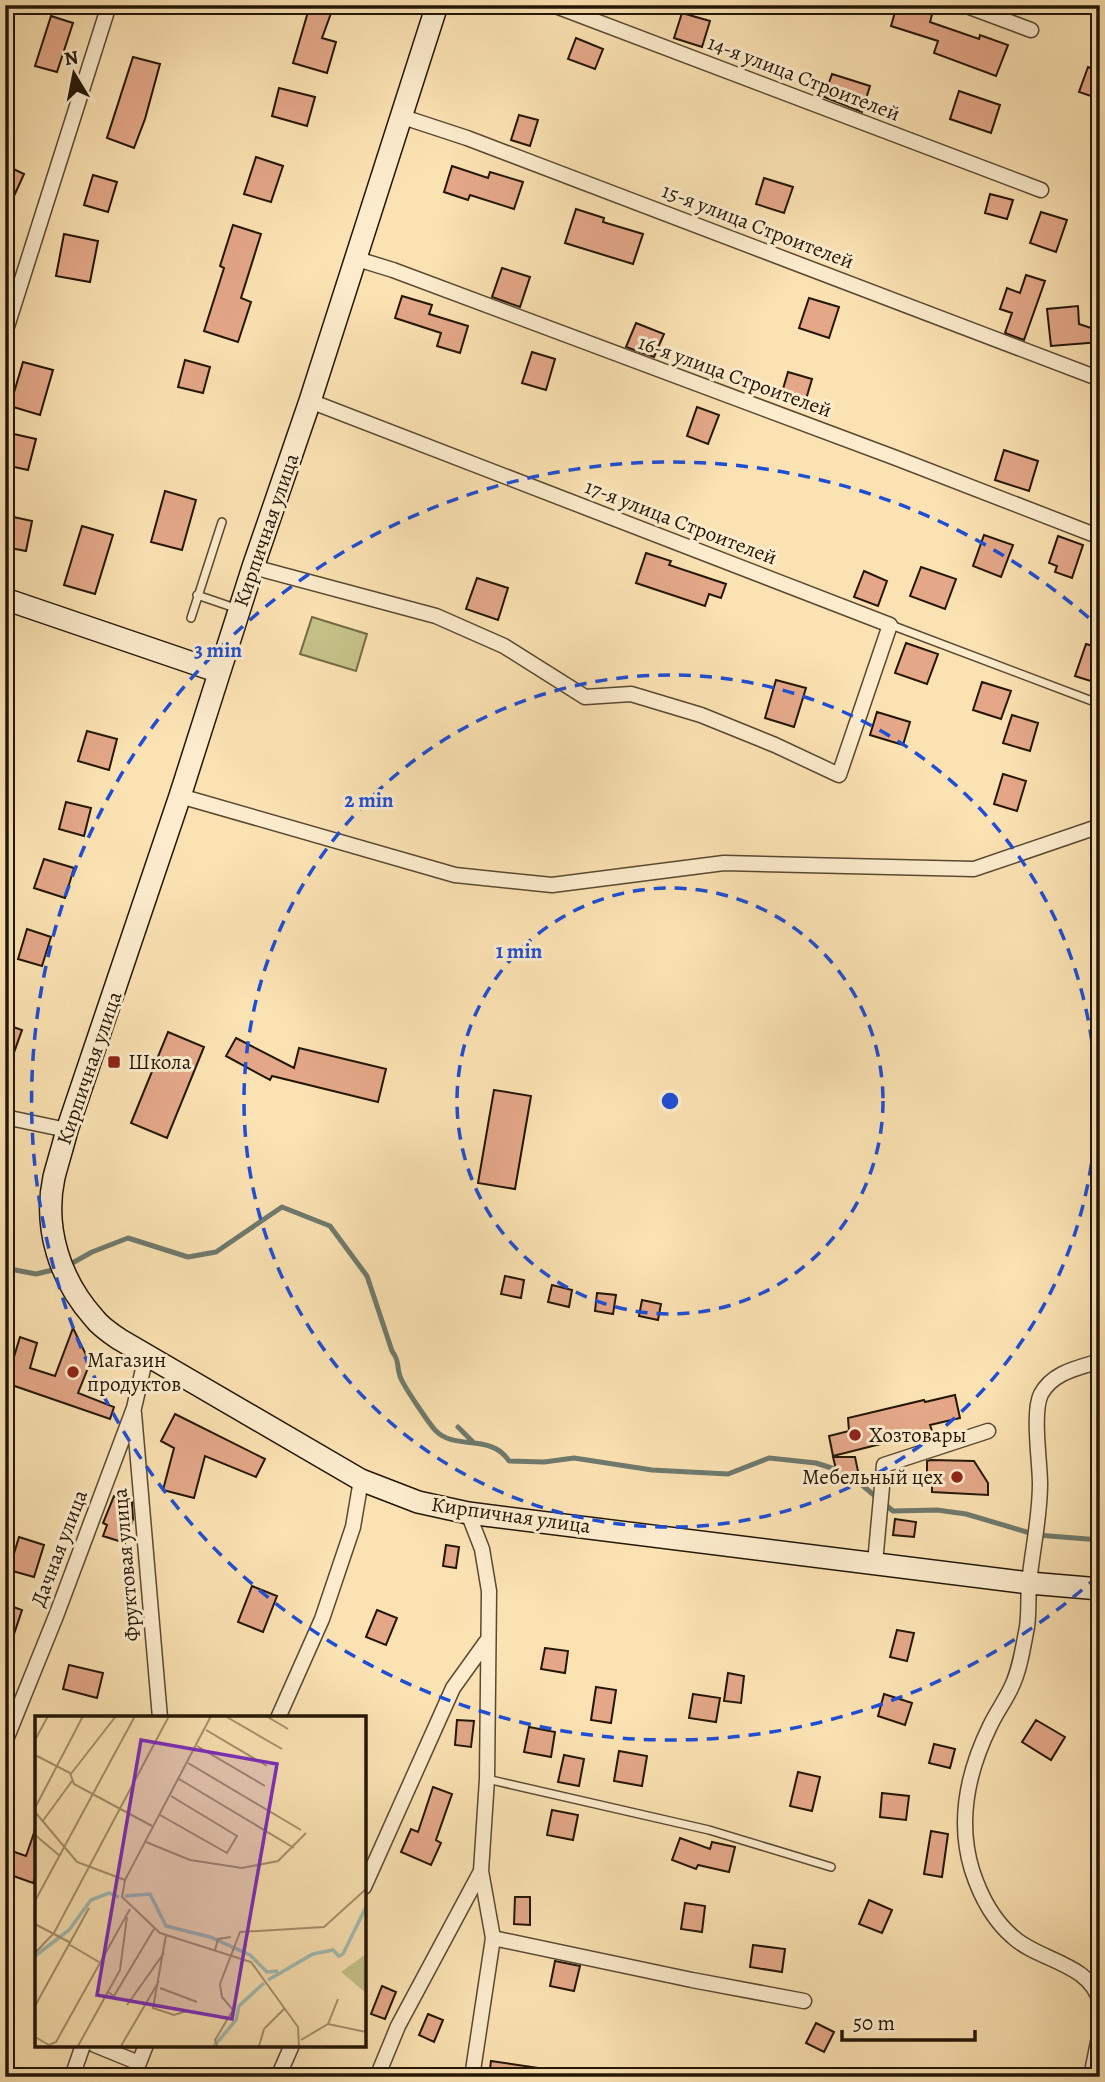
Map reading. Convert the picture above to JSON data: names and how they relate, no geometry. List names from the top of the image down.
{
  "streets": {
    "main road": ["Кирпичная улица"],
    "street": [
      "14-я улица Строителей",
      "15-я улица Строителей",
      "16-я улица Строителей",
      "17-я улица Строителей",
      "Дачная улица",
      "Фруктовая улица"
    ]
  },
  "crossings": [
    ["15-я улица Строителей", "Кирпичная улица"],
    ["16-я улица Строителей", "Кирпичная улица"],
    ["17-я улица Строителей", "Кирпичная улица"],
    ["Дачная улица", "Фруктовая улица"]
  ],
  "places": {
    "transit": ["Школа"],
    "other": ["Магазин продуктов", "Хозтовары", "Мебельный цех"]
  },
  "scale_bar": "50 m",
  "north": "top",
  "rings": ["3 min", "2 min", "1 min"]
}
